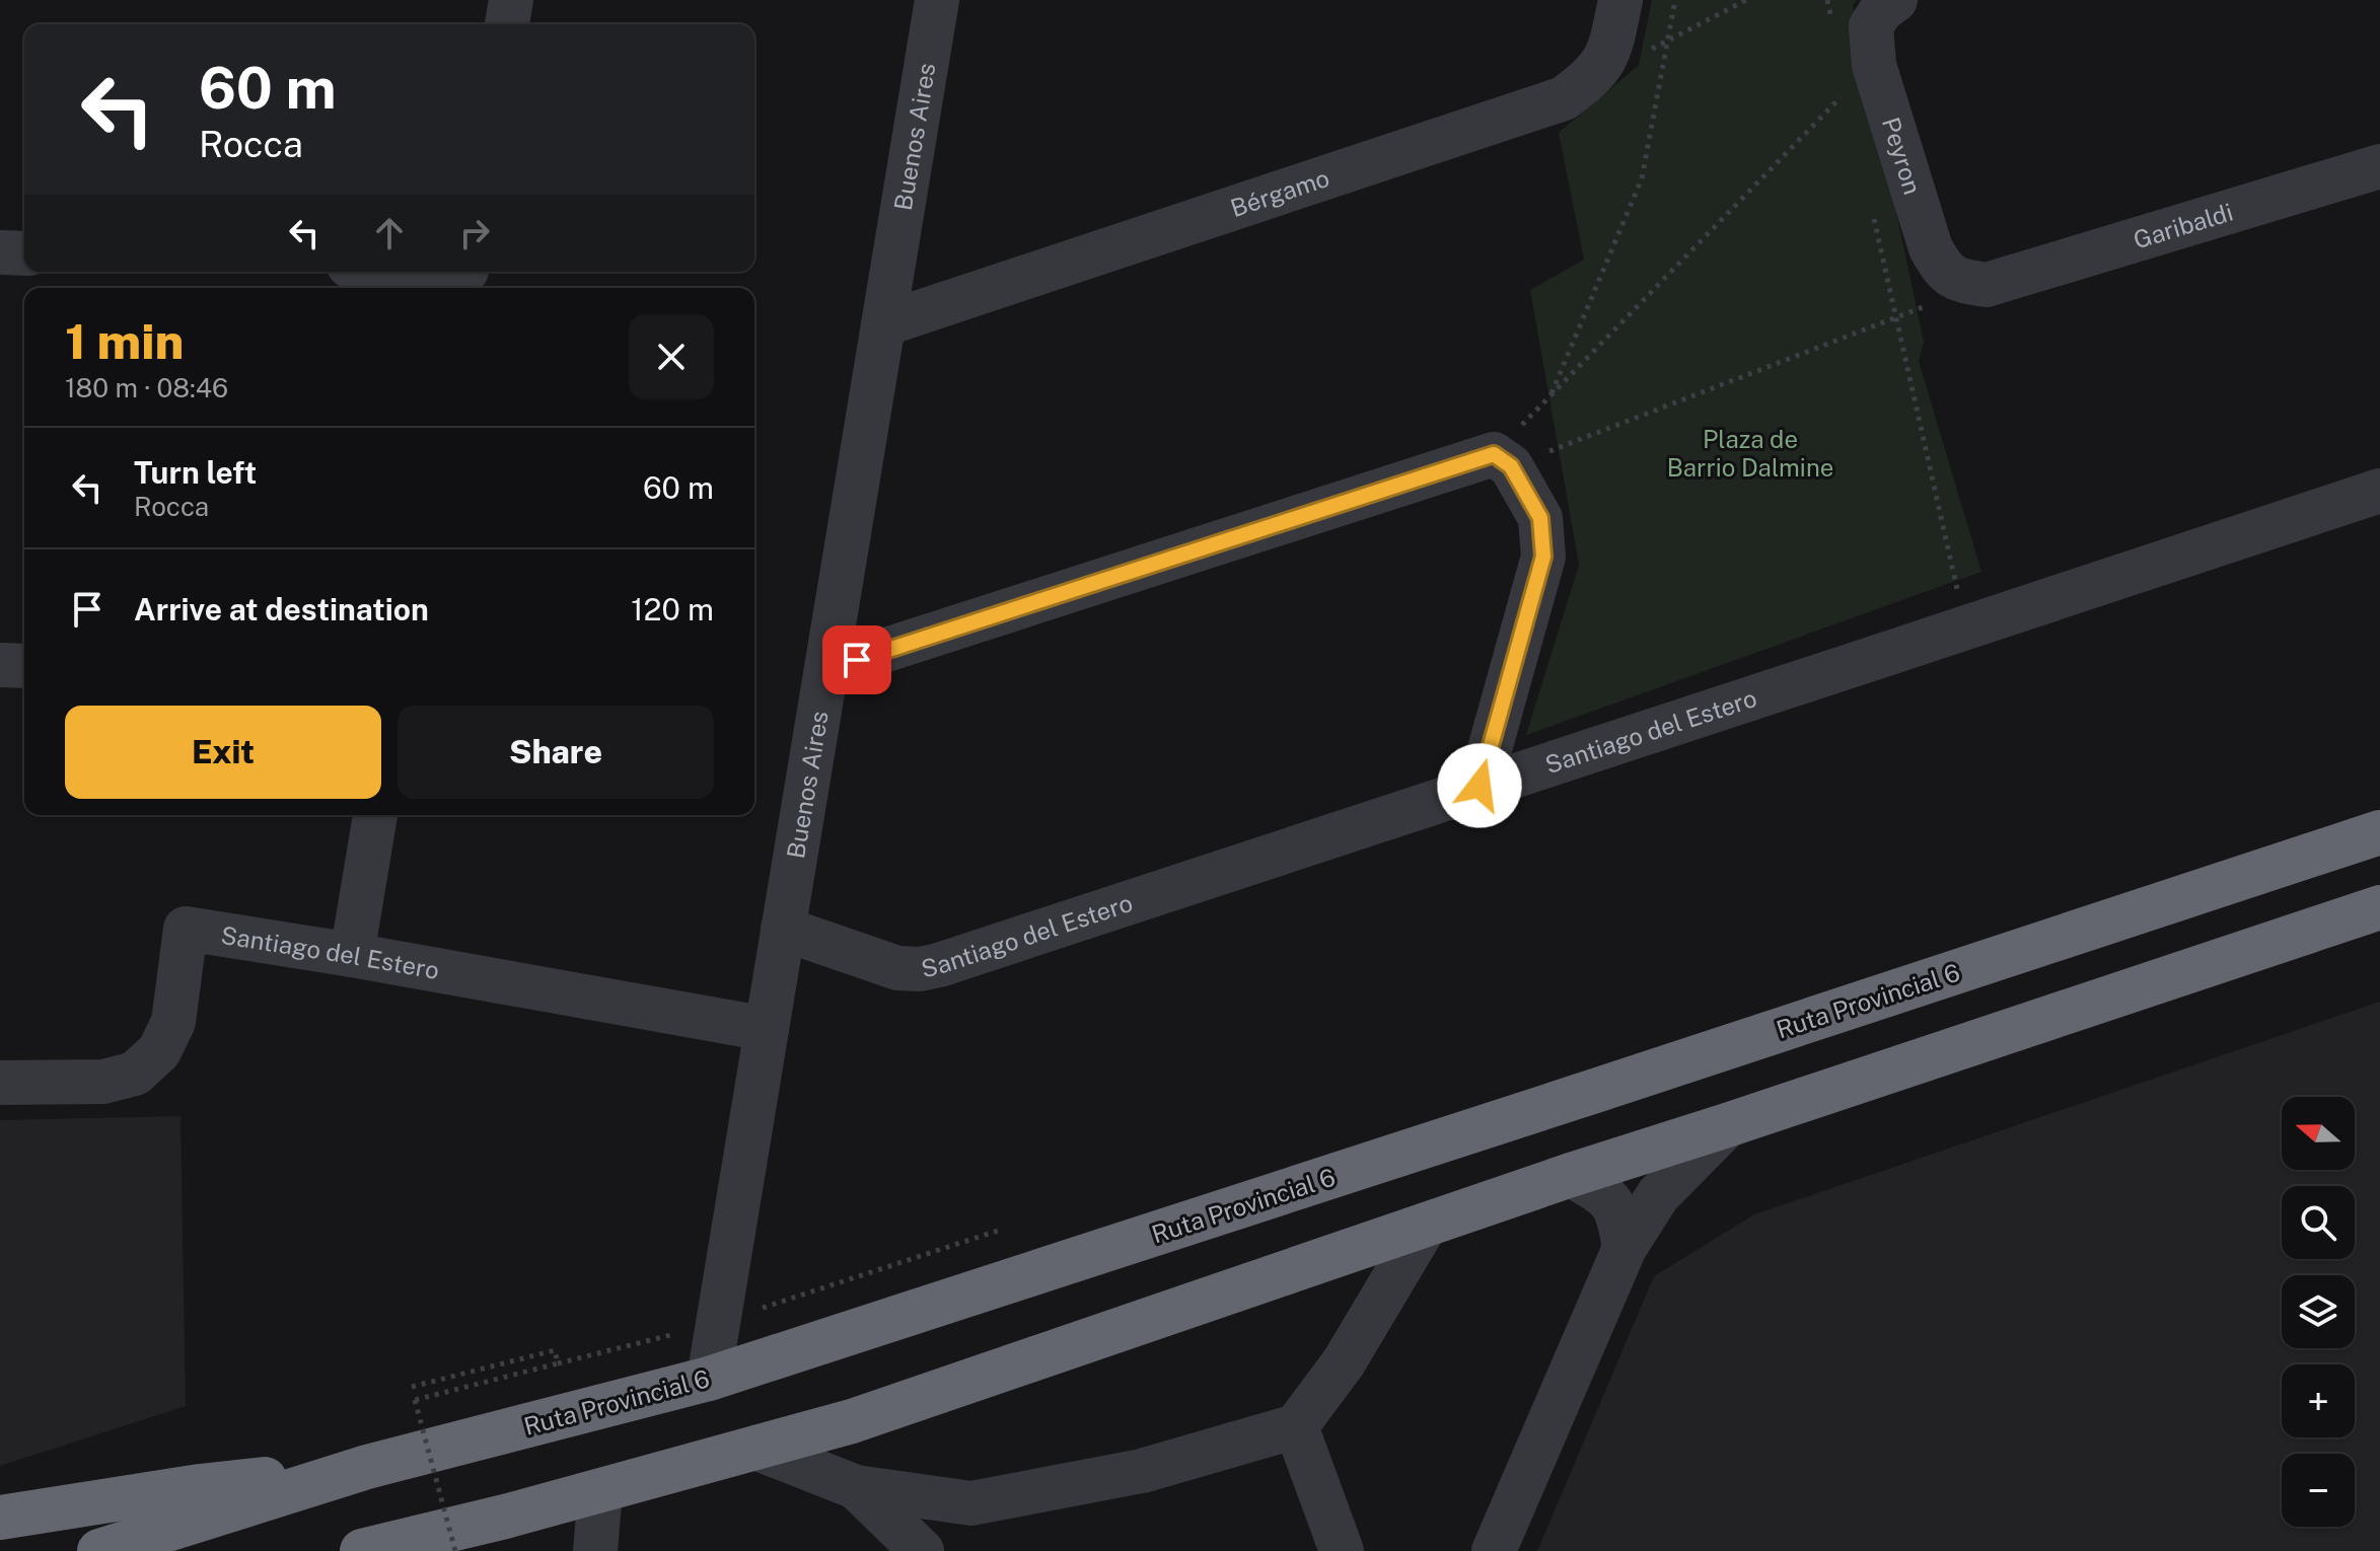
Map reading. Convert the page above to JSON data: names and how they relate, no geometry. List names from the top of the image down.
{
  "streets": {
    "highway": ["Ruta Provincial 6"],
    "street": [
      "Buenos Aires",
      "Peyron",
      "Bérgamo",
      "Garibaldi",
      "Santiago del Estero"
    ]
  },
  "crossings": [
    ["Buenos Aires", "Bérgamo"],
    ["Buenos Aires", "Santiago del Estero"],
    ["Buenos Aires", "Ruta Provincial 6"],
    ["Peyron", "Garibaldi"]
  ],
  "parks": ["Plaza de Barrio Dalmine"],
  "north": "left",
  "page": {
    "turn": ["60 m", "Rocca"],
    "heading": ["1 min", "180 m · 08:46"],
    "list": [
      {
        "name": "Turn left",
        "note": "Rocca",
        "value": "60 m"
      },
      {
        "name": "Arrive at destination",
        "value": "120 m"
      }
    ],
    "buttons": ["Exit", "Share"],
    "map_buttons": ["+", "−"]
  }
}
